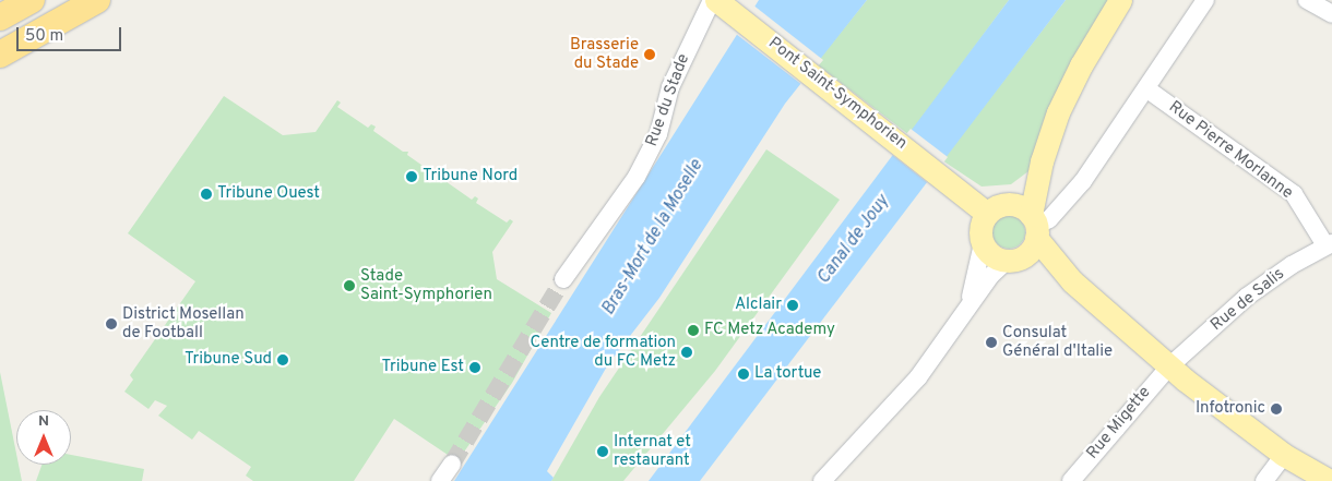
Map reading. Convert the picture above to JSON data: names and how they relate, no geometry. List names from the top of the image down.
{
  "streets": {
    "main road": ["Pont Saint-Symphorien"],
    "street": [
      "Rue du Stade",
      "Rue Pierre Morlanne",
      "Rue de Salis",
      "Rue Migette"
    ]
  },
  "crossings": [
    ["Pont Saint-Symphorien", "Rue du Stade"],
    ["Rue Pierre Morlanne", "Rue de Salis"],
    ["Rue de Salis", "Rue Migette"]
  ],
  "water": ["Bras-Mort de la Moselle", "Canal de Jouy"],
  "places": [
    "Brasserie du Stade",
    "Tribune Nord",
    "Tribune Ouest",
    "Stade Saint-Symphorien",
    "Alclair",
    "District Mosellan de Football",
    "FC Metz Academy",
    "Consulat Général d'Italie",
    "Centre de formation du FC Metz",
    "Tribune Sud",
    "Tribune Est",
    "La tortue",
    "Infotronic",
    "Internat et restaurant"
  ],
  "scale_bar": "50 m",
  "north": "top"
}
